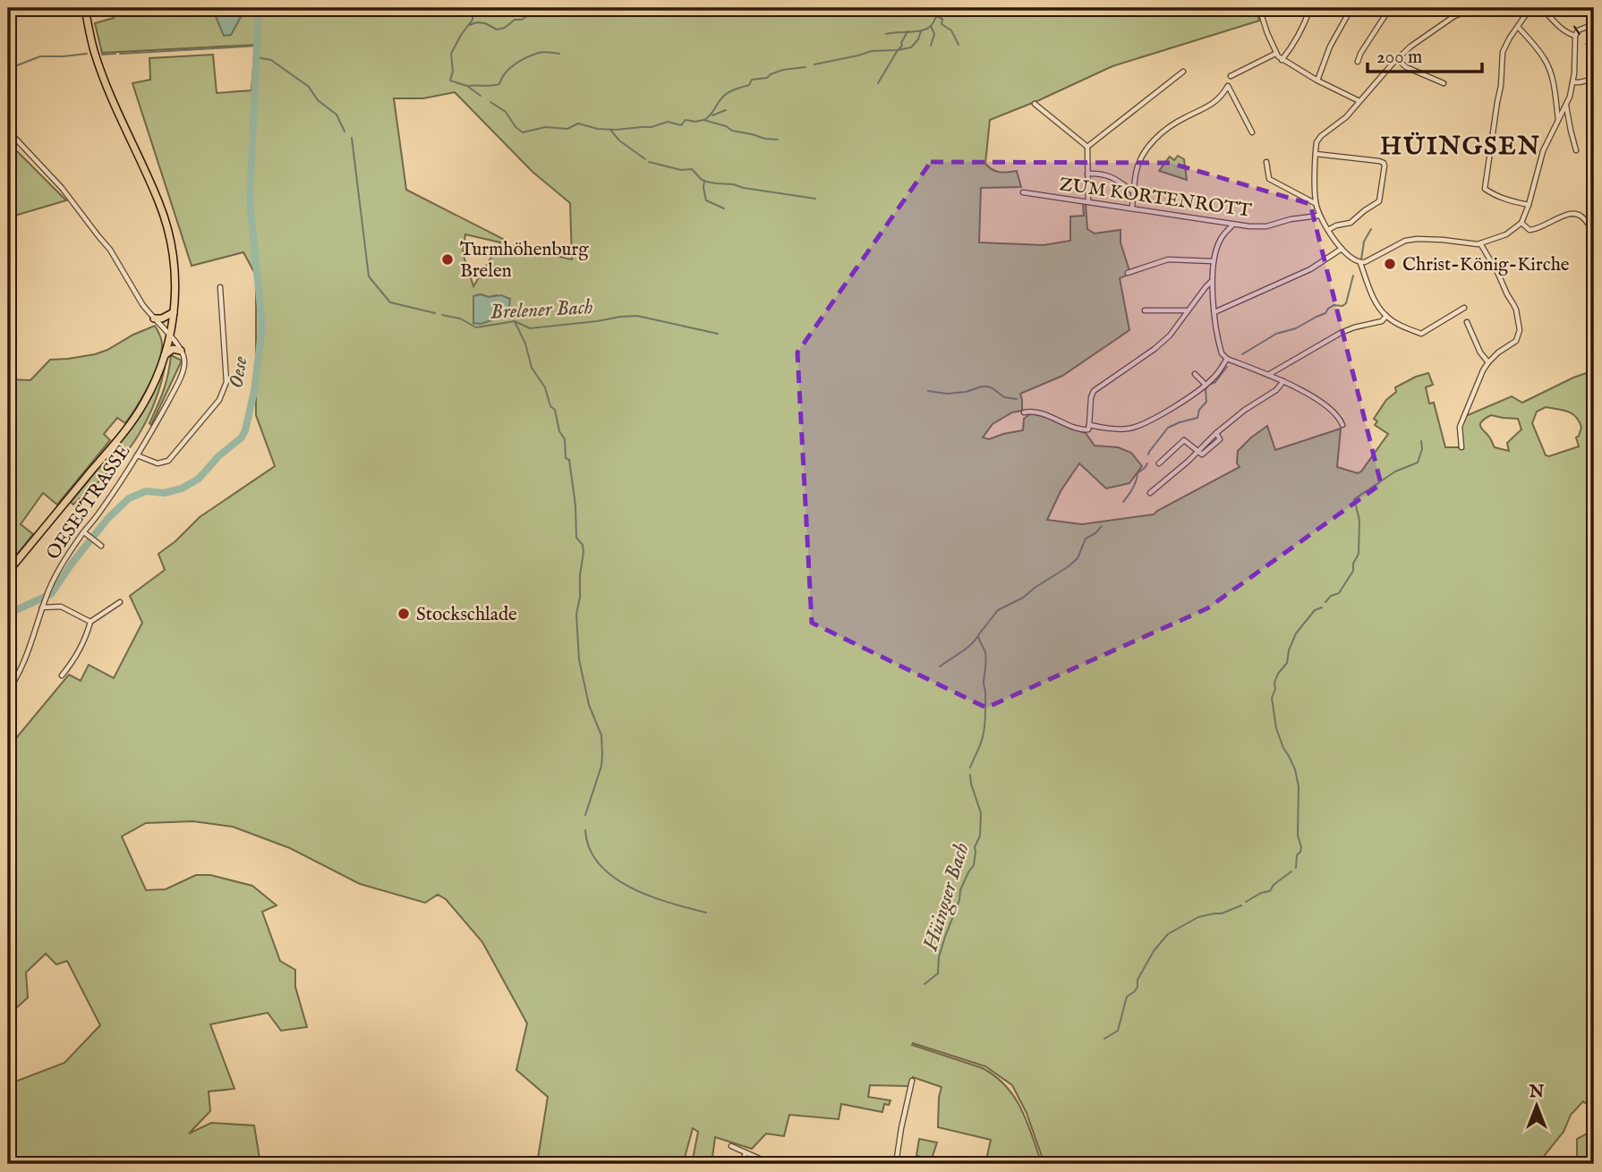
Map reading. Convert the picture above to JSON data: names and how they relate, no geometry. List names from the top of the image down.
{
  "streets": {
    "street": ["ZUM KORTENROTT", "OESESTRASSE"]
  },
  "districts": ["HÜINGSEN"],
  "water": ["Brelener Bach", "Oese", "Hüingser Bach"],
  "places": ["Turmhöhenburg Brelen", "Christ-König-Kirche", "Stockschlade"],
  "scale_bar": "200 m",
  "north": "top"
}
